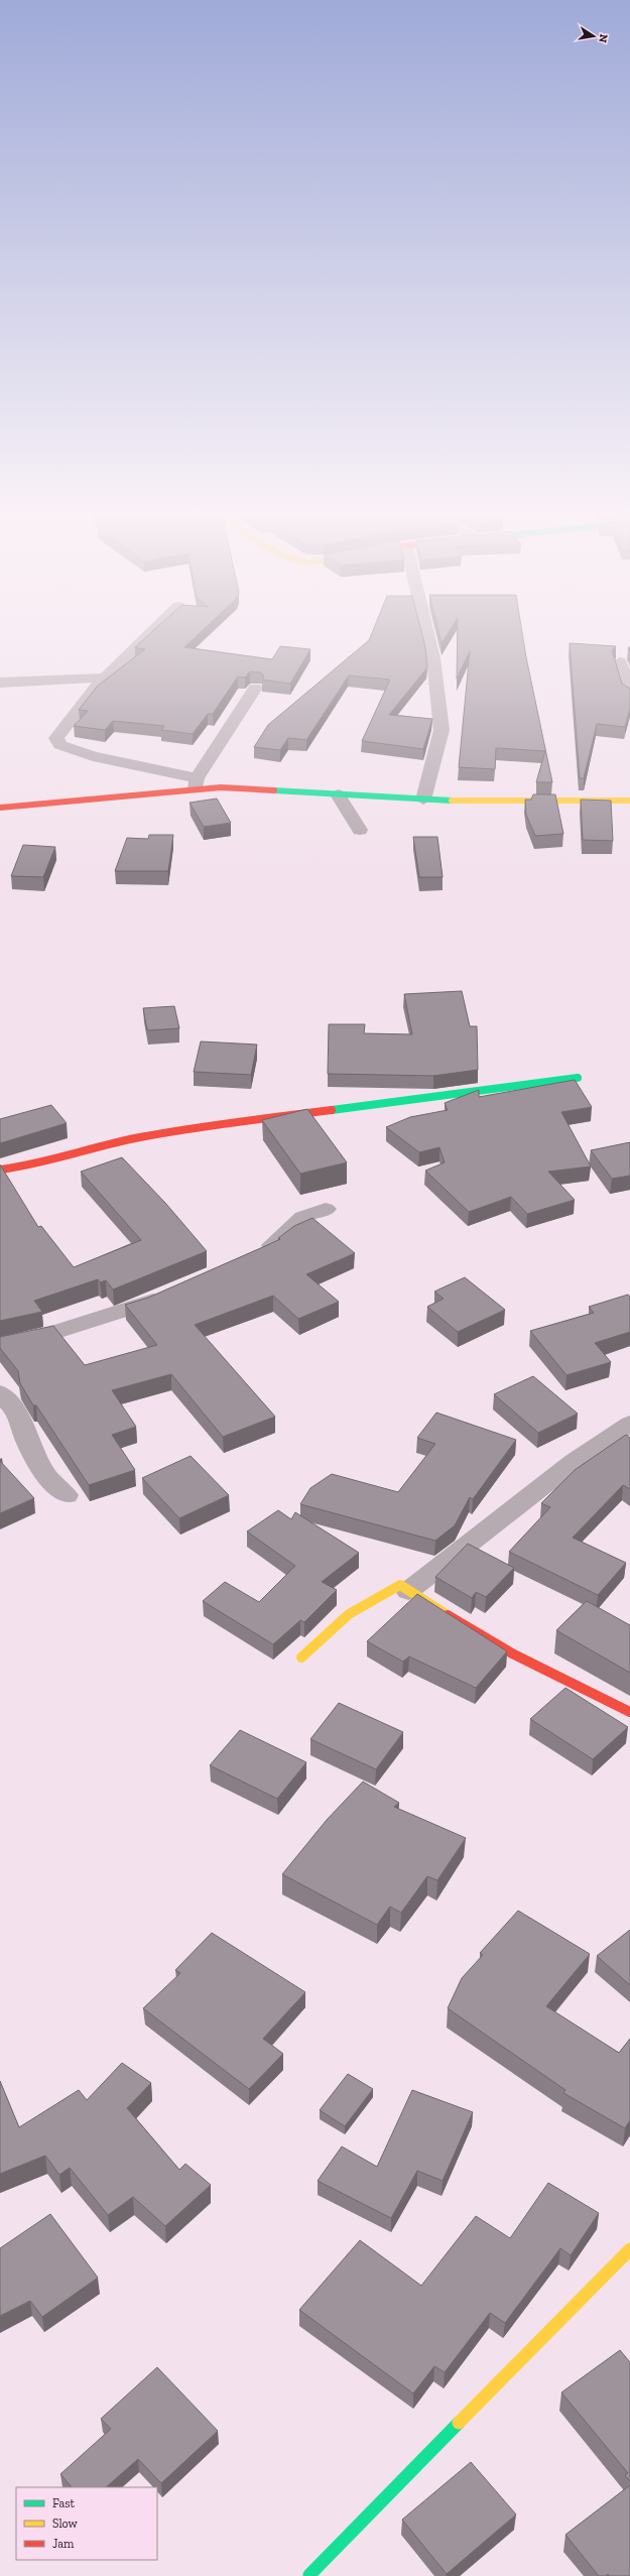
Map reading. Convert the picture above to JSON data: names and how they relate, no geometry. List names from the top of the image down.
{
  "legend": ["Fast", "Slow", "Jam"],
  "north": "right"
}
